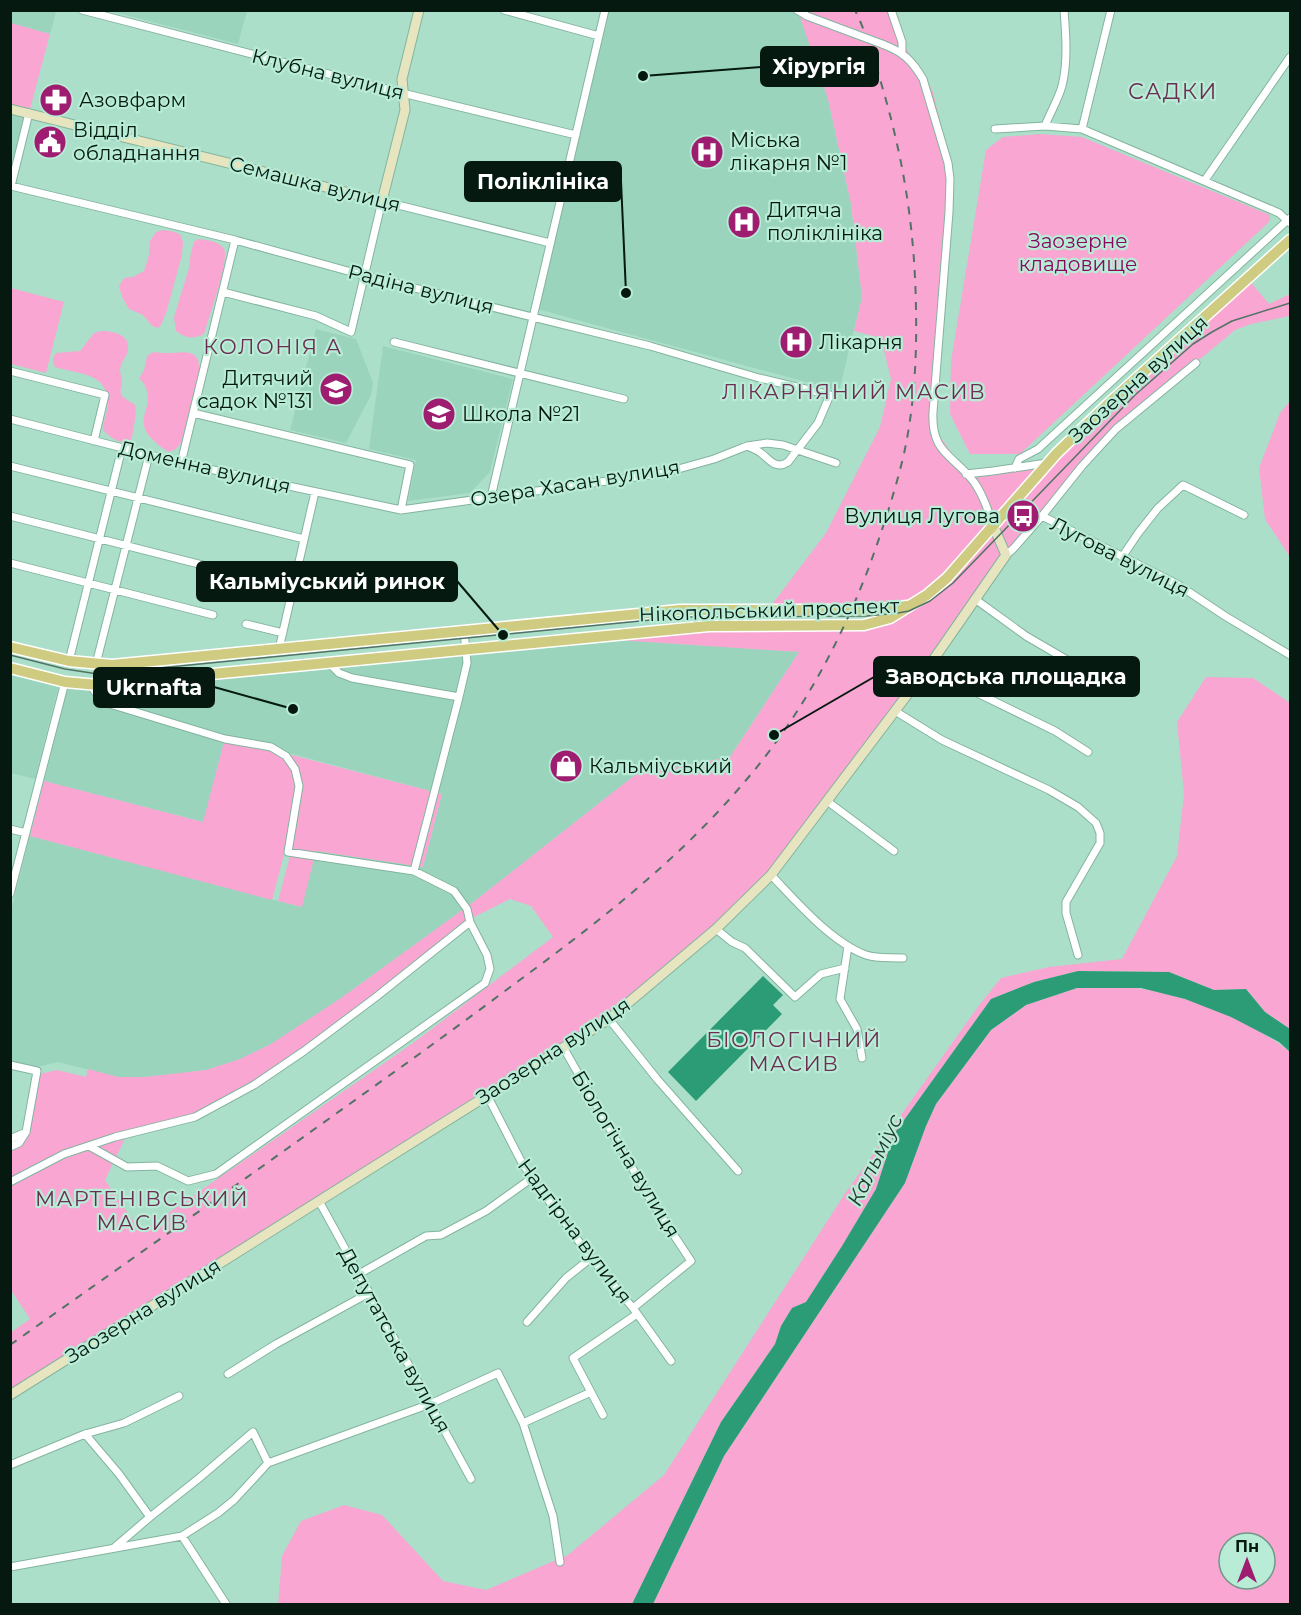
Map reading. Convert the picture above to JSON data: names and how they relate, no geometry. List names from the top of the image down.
{
  "streets": {
    "main road": ["Заозерна вулиця", "Нікопольський проспект"],
    "street": [
      "Клубна вулиця",
      "Семашка вулиця",
      "Радіна вулиця",
      "Доменна вулиця",
      "Озера Хасан вулиця",
      "Лугова вулиця",
      "Біологічна вулиця",
      "Надгірна вулиця",
      "Депутатська вулиця"
    ]
  },
  "crossings": [
    ["Радіна вулиця", "Озера Хасан вулиця"],
    ["Заозерна вулиця", "Лугова вулиця"],
    ["Заозерна вулиця", "Нікопольський проспект"],
    ["Заозерна вулиця", "Біологічна вулиця"],
    ["Заозерна вулиця", "Надгірна вулиця"],
    ["Заозерна вулиця", "Депутатська вулиця"],
    ["Доменна вулиця", "Озера Хасан вулиця"],
    ["Біологічна вулиця", "Надгірна вулиця"]
  ],
  "districts": [
    "САДКИ",
    "КОЛОНІЯ А",
    "ЛІКАРНЯНИЙ МАСИВ",
    "БІОЛОГІЧНИЙ МАСИВ",
    "МАРТЕНІВСЬКИЙ МАСИВ"
  ],
  "water": ["Кальміус"],
  "parks": ["Заозерне кладовище"],
  "places": {
    "other": [
      "Хірургія",
      "Поліклініка",
      "Кальміуський ринок",
      "Ukrnafta",
      "Заводська площадка"
    ],
    "pharmacy": ["Азовфарм"],
    "public building": ["Відділ обладнання"],
    "hospital": ["Міська лікарня №1", "Дитяча поліклініка", "Лікарня"],
    "school or university": ["Дитячий садок №131", "Школа №21"],
    "bus stop": ["Вулиця Лугова"],
    "shop": ["Кальміуський"]
  },
  "north": "top"
}
